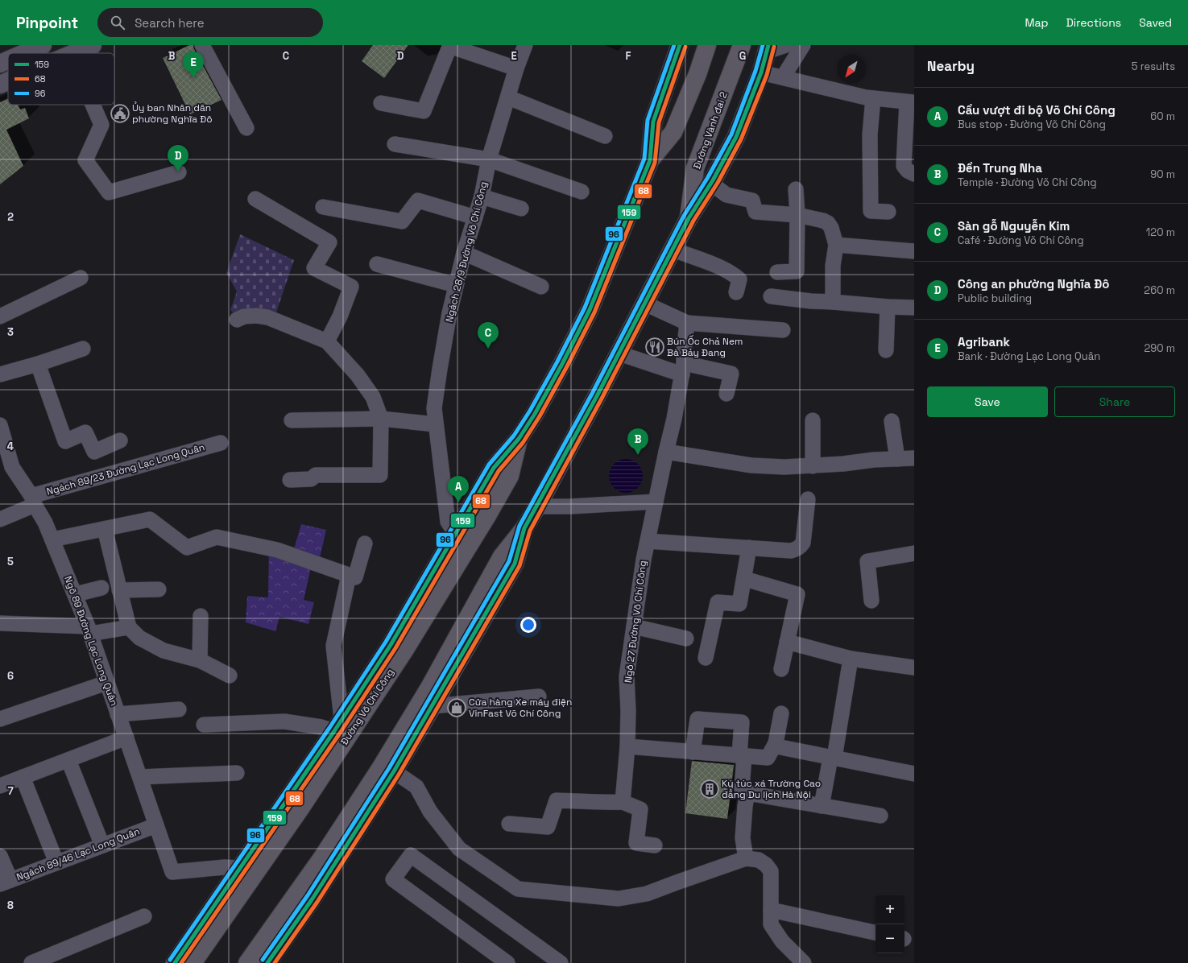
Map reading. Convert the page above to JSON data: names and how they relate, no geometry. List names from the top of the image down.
{
  "streets": {
    "highway": ["Đường Vành đai 2", "Đường Võ Chí Công"],
    "street": [
      "Ngách 28/9 Đường Võ Chí Công",
      "Ngách 89/23 Đường Lạc Long Quân",
      "Ngõ 27 Đường Võ Chí Công",
      "Ngõ 89 Đường Lạc Long Quân",
      "Ngách 89/46 Lạc Long Quân"
    ]
  },
  "crossings": [
    ["Ngách 28/9 Đường Võ Chí Công", "Đường Võ Chí Công"],
    ["Ngách 89/23 Đường Lạc Long Quân", "Ngõ 89 Đường Lạc Long Quân"],
    ["Ngõ 89 Đường Lạc Long Quân", "Đường Võ Chí Công"],
    ["Ngõ 89 Đường Lạc Long Quân", "Ngách 89/46 Lạc Long Quân"]
  ],
  "places": {
    "public building": ["Ủy ban Nhân dân phường Nghĩa Đô"],
    "restaurant": ["Bún Ốc Chả Nem Bà Bảy Đang"],
    "shop": ["Cửa hàng Xe máy điện VinFast Võ Chí Công"],
    "building": ["Ký túc xá Trường Cao đẳng Du lịch Hà Nội"]
  },
  "lines": ["transit line 159", "transit line 96", "transit line 68"],
  "legend": ["159", "68", "96"],
  "north": "bottom left",
  "page": {
    "header": "Pinpoint",
    "search": "Search here",
    "nav": ["Map", "Directions", "Saved"],
    "heading": ["Nearby", "5 results"],
    "pins": [
      "E",
      "D",
      "C",
      "B",
      "A"
    ],
    "list": [
      {
        "mark": "A",
        "name": "Cầu vượt đi bộ Võ Chí Công",
        "note": "Bus stop · Đường Võ Chí Công",
        "value": "60 m"
      },
      {
        "mark": "B",
        "name": "Đền Trung Nha",
        "note": "Temple · Đường Võ Chí Công",
        "value": "90 m"
      },
      {
        "mark": "C",
        "name": "Sàn gỗ Nguyễn Kim",
        "note": "Café · Đường Võ Chí Công",
        "value": "120 m"
      },
      {
        "mark": "D",
        "name": "Công an phường Nghĩa Đô",
        "note": "Public building",
        "value": "260 m"
      },
      {
        "mark": "E",
        "name": "Agribank",
        "note": "Bank · Đường Lạc Long Quân",
        "value": "290 m"
      }
    ],
    "buttons": ["Save", "Share"],
    "map_buttons": ["+", "−"]
  },
  "grid": {
    "columns": [
      "B",
      "C",
      "D",
      "E",
      "F",
      "G"
    ],
    "rows": [
      "2",
      "3",
      "4",
      "5",
      "6",
      "7",
      "8"
    ]
  }
}
